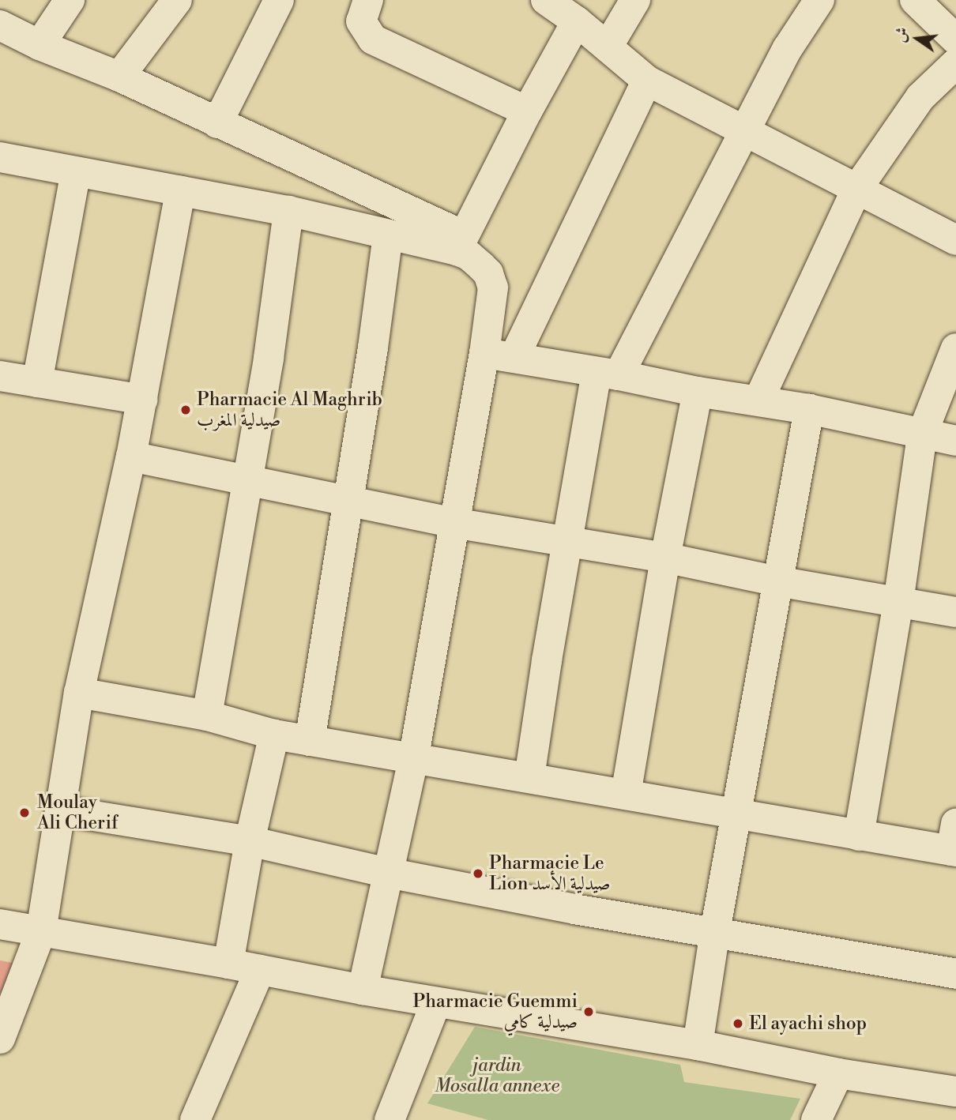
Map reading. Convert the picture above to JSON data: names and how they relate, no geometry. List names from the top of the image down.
{
  "parks": ["jardin Mosalla annexe"],
  "places": [
    "Pharmacie Al Maghrib صيدلية المغرب",
    "Moulay Ali Cherif",
    "Pharmacie Le Lion صيدلية الأسد",
    "Pharmacie Guemmi صيدلية كامي",
    "El ayachi shop"
  ],
  "north": "left"
}
